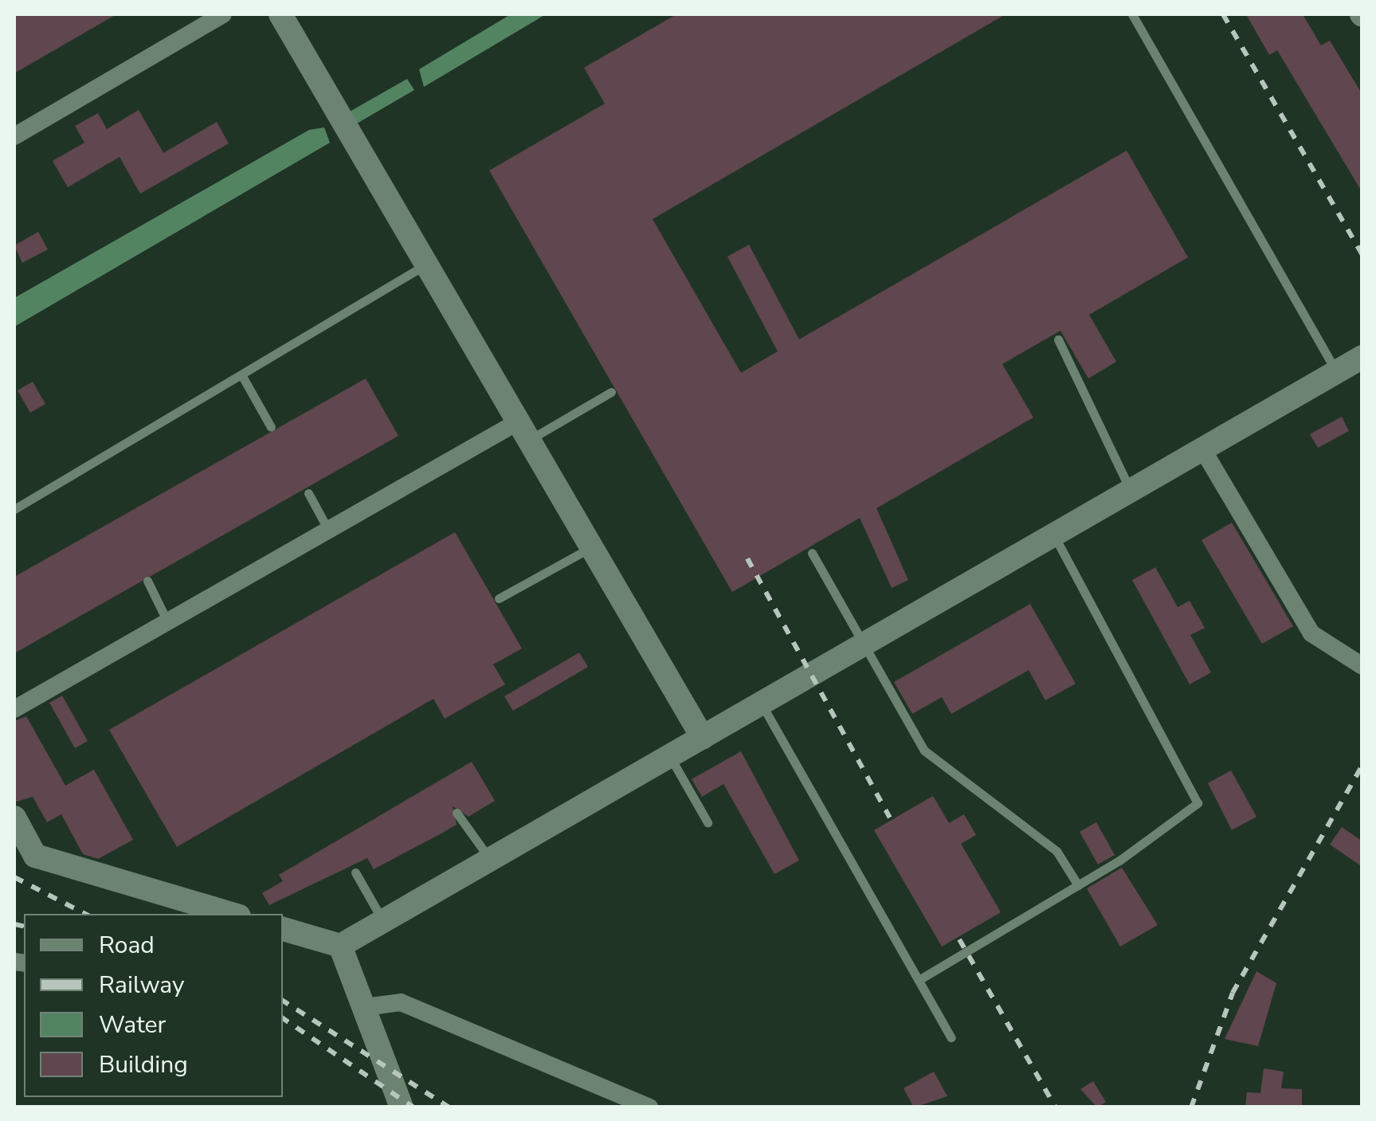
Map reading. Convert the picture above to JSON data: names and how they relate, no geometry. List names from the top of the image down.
{
  "legend": [
    "Road",
    "Railway",
    "Water",
    "Building"
  ]
}
